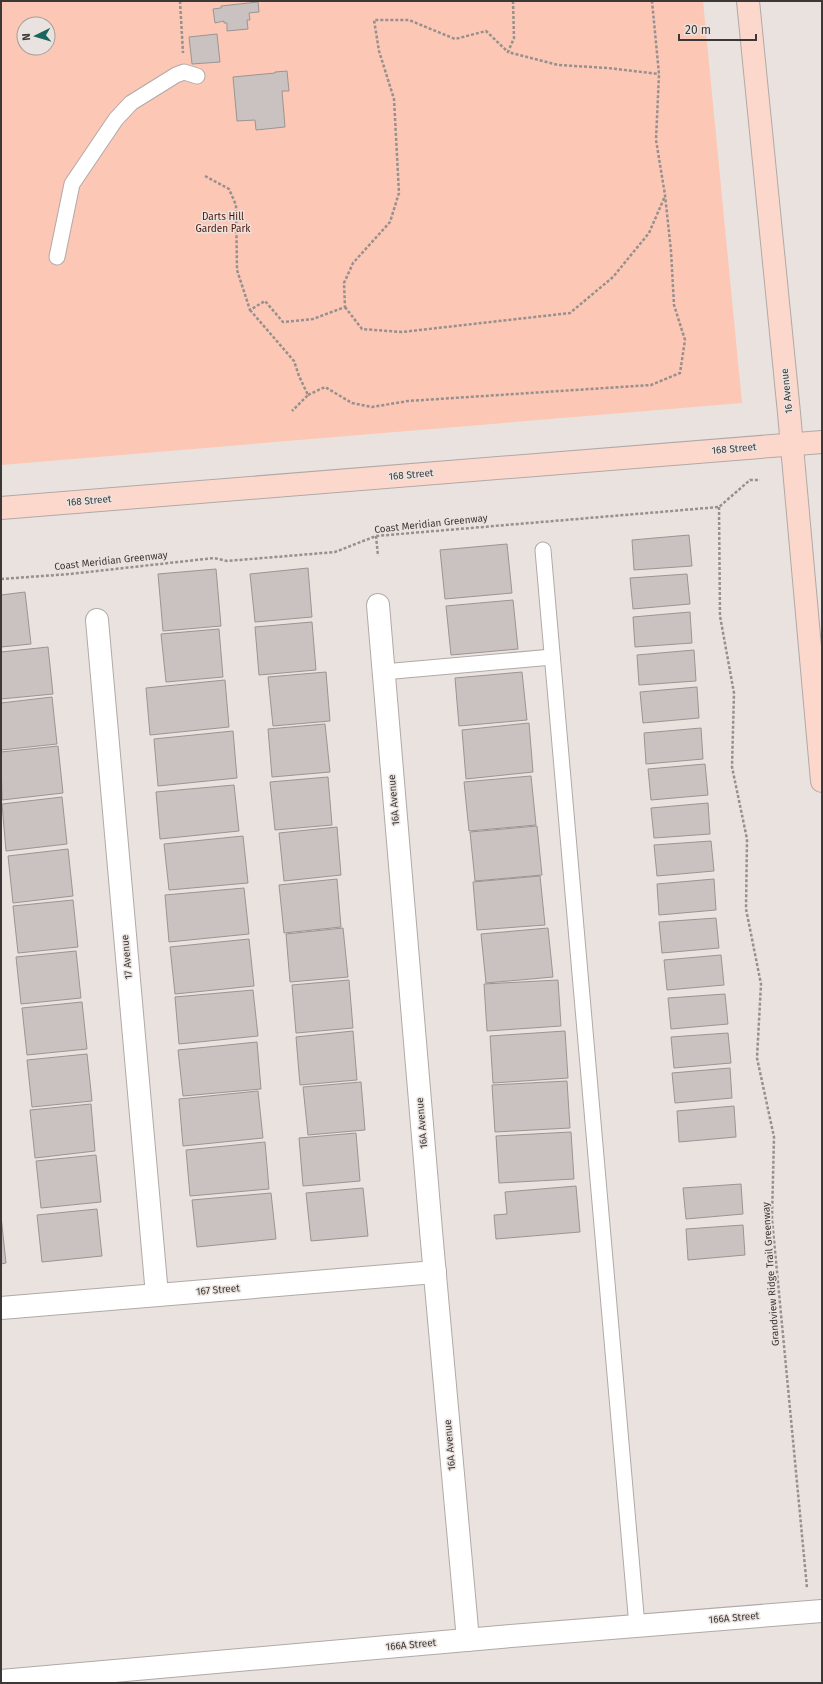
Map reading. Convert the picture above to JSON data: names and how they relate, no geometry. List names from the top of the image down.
{
  "streets": {
    "main road": ["16 Avenue", "168 Street"],
    "street": [
      "16A Avenue",
      "17 Avenue",
      "167 Street",
      "166A Street"
    ],
    "path": ["Coast Meridian Greenway", "Grandview Ridge Trail Greenway"]
  },
  "crossings": [
    ["16 Avenue", "168 Street"],
    ["Coast Meridian Greenway", "Grandview Ridge Trail Greenway"],
    ["16A Avenue", "167 Street"],
    ["16A Avenue", "166A Street"],
    ["17 Avenue", "167 Street"],
    ["Grandview Ridge Trail Greenway", "166A Street"]
  ],
  "parks": ["Darts Hill Garden Park"],
  "scale_bar": "20 m",
  "north": "left"
}
